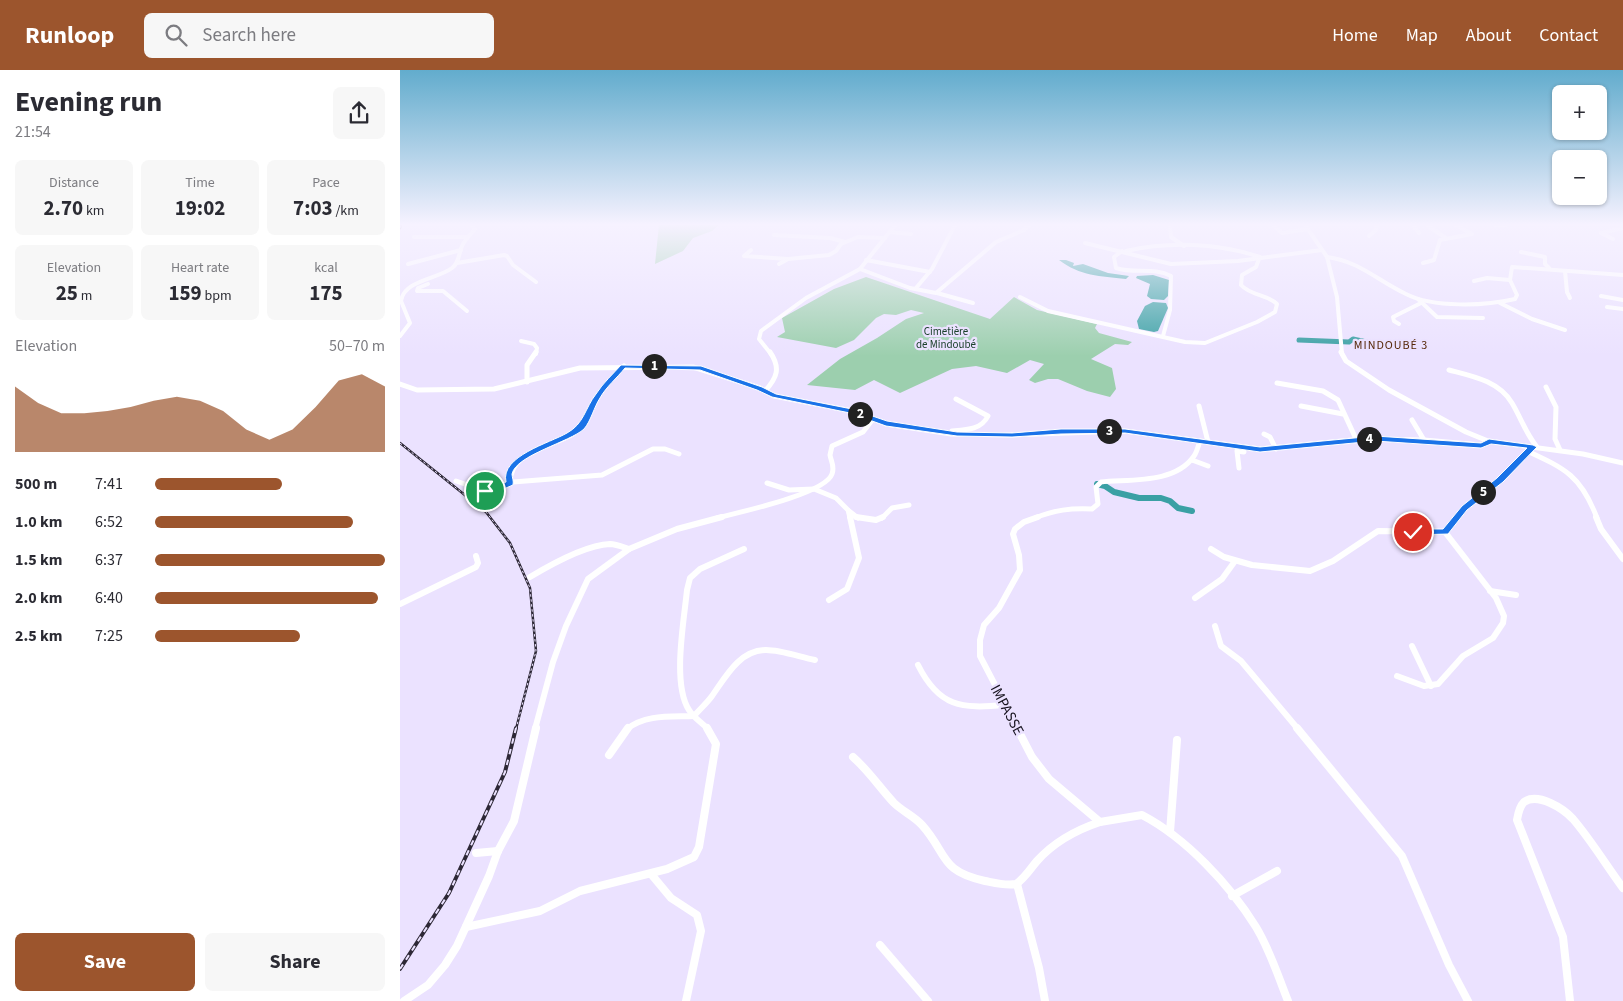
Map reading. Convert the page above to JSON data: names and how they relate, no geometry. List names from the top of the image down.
{
  "streets": {
    "street": ["IMPASSE"]
  },
  "districts": ["MINDOUBÉ 3"],
  "parks": ["Cimetière de Mindoubé"],
  "page": {
    "header": "Runloop",
    "search": "Search here",
    "nav": [
      "Home",
      "Map",
      "About",
      "Contact"
    ],
    "heading": ["Evening run", "21:54"],
    "map_buttons": ["+", "−"],
    "stats": [
      ["Distance", "2.70 km"],
      ["Time", "19:02"],
      ["Pace", "7:03 /km"],
      ["Elevation", "25 m"],
      ["Heart rate", "159 bpm"],
      ["kcal", "175"]
    ],
    "chart": ["Elevation", "50–70 m"],
    "pins": [
      "1",
      "2",
      "3",
      "4",
      "5"
    ],
    "list": [
      {
        "name": "500 m",
        "note": "7:41"
      },
      {
        "name": "1.0 km",
        "note": "6:52"
      },
      {
        "name": "1.5 km",
        "note": "6:37"
      },
      {
        "name": "2.0 km",
        "note": "6:40"
      },
      {
        "name": "2.5 km",
        "note": "7:25"
      }
    ],
    "buttons": ["Save", "Share"]
  }
}
